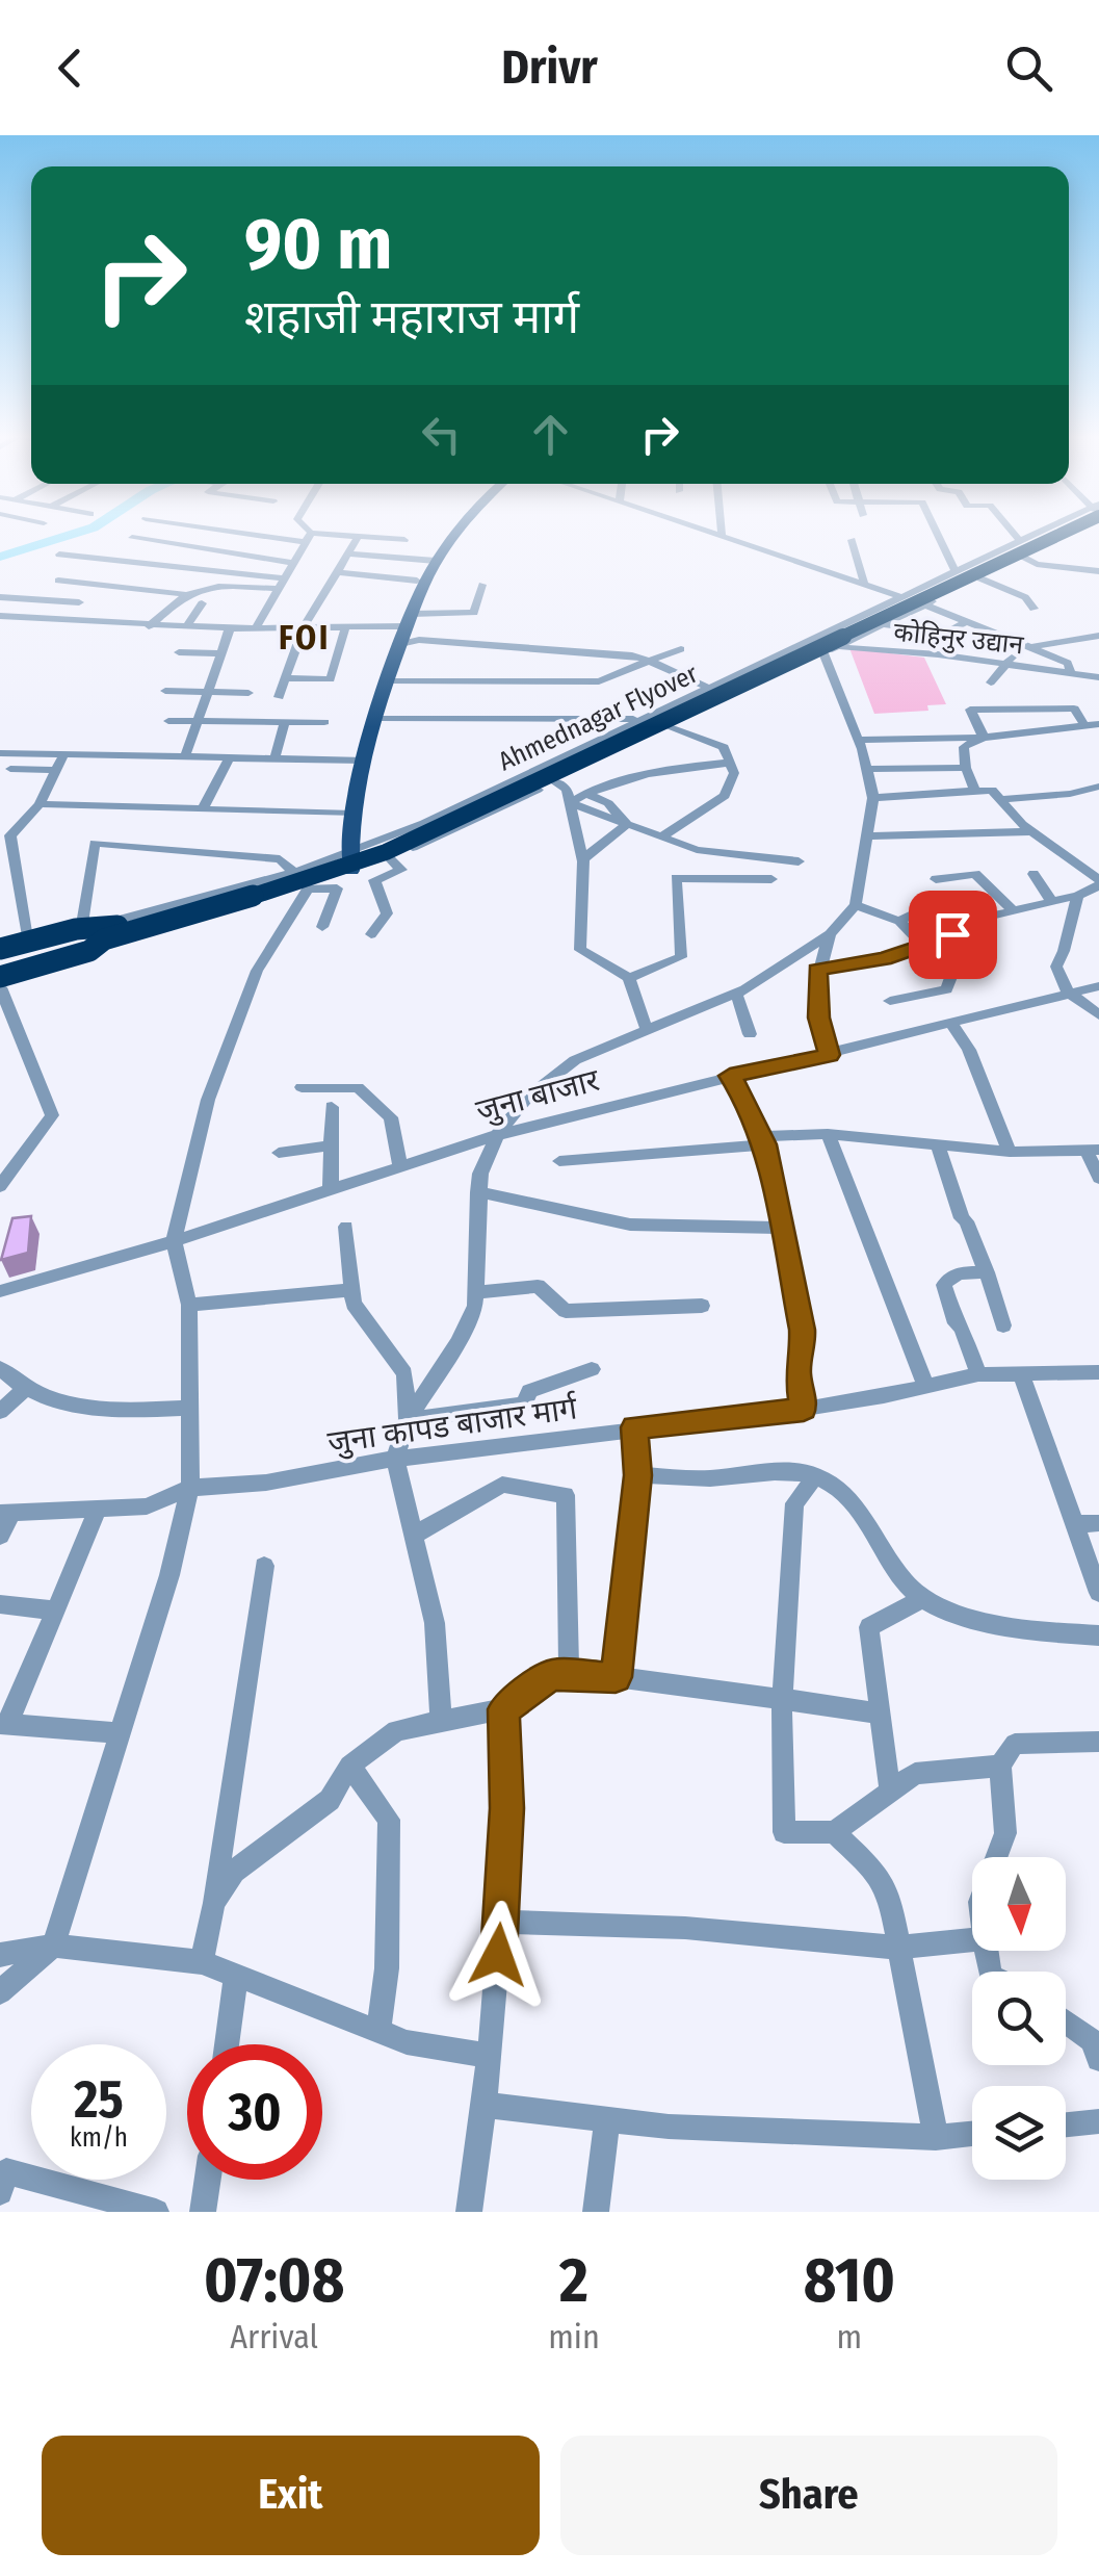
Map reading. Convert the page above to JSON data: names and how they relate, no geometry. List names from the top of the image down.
{
  "streets": {
    "highway": ["Ahmednagar Flyover"],
    "street": ["कोहिनुर उद्यान", "जुना बाजार", "जुना कापड बाजार मार्ग"]
  },
  "districts": ["FOI"],
  "north": "bottom",
  "page": {
    "header": "Drivr",
    "turn": ["90 m", "शहाजी महाराज मार्ग"],
    "speed": "25 km/h",
    "limit": "30",
    "eta": [
      "07:08",
      "Arrival",
      "2",
      "min",
      "810",
      "m"
    ],
    "buttons": ["Exit", "Share"]
  }
}
